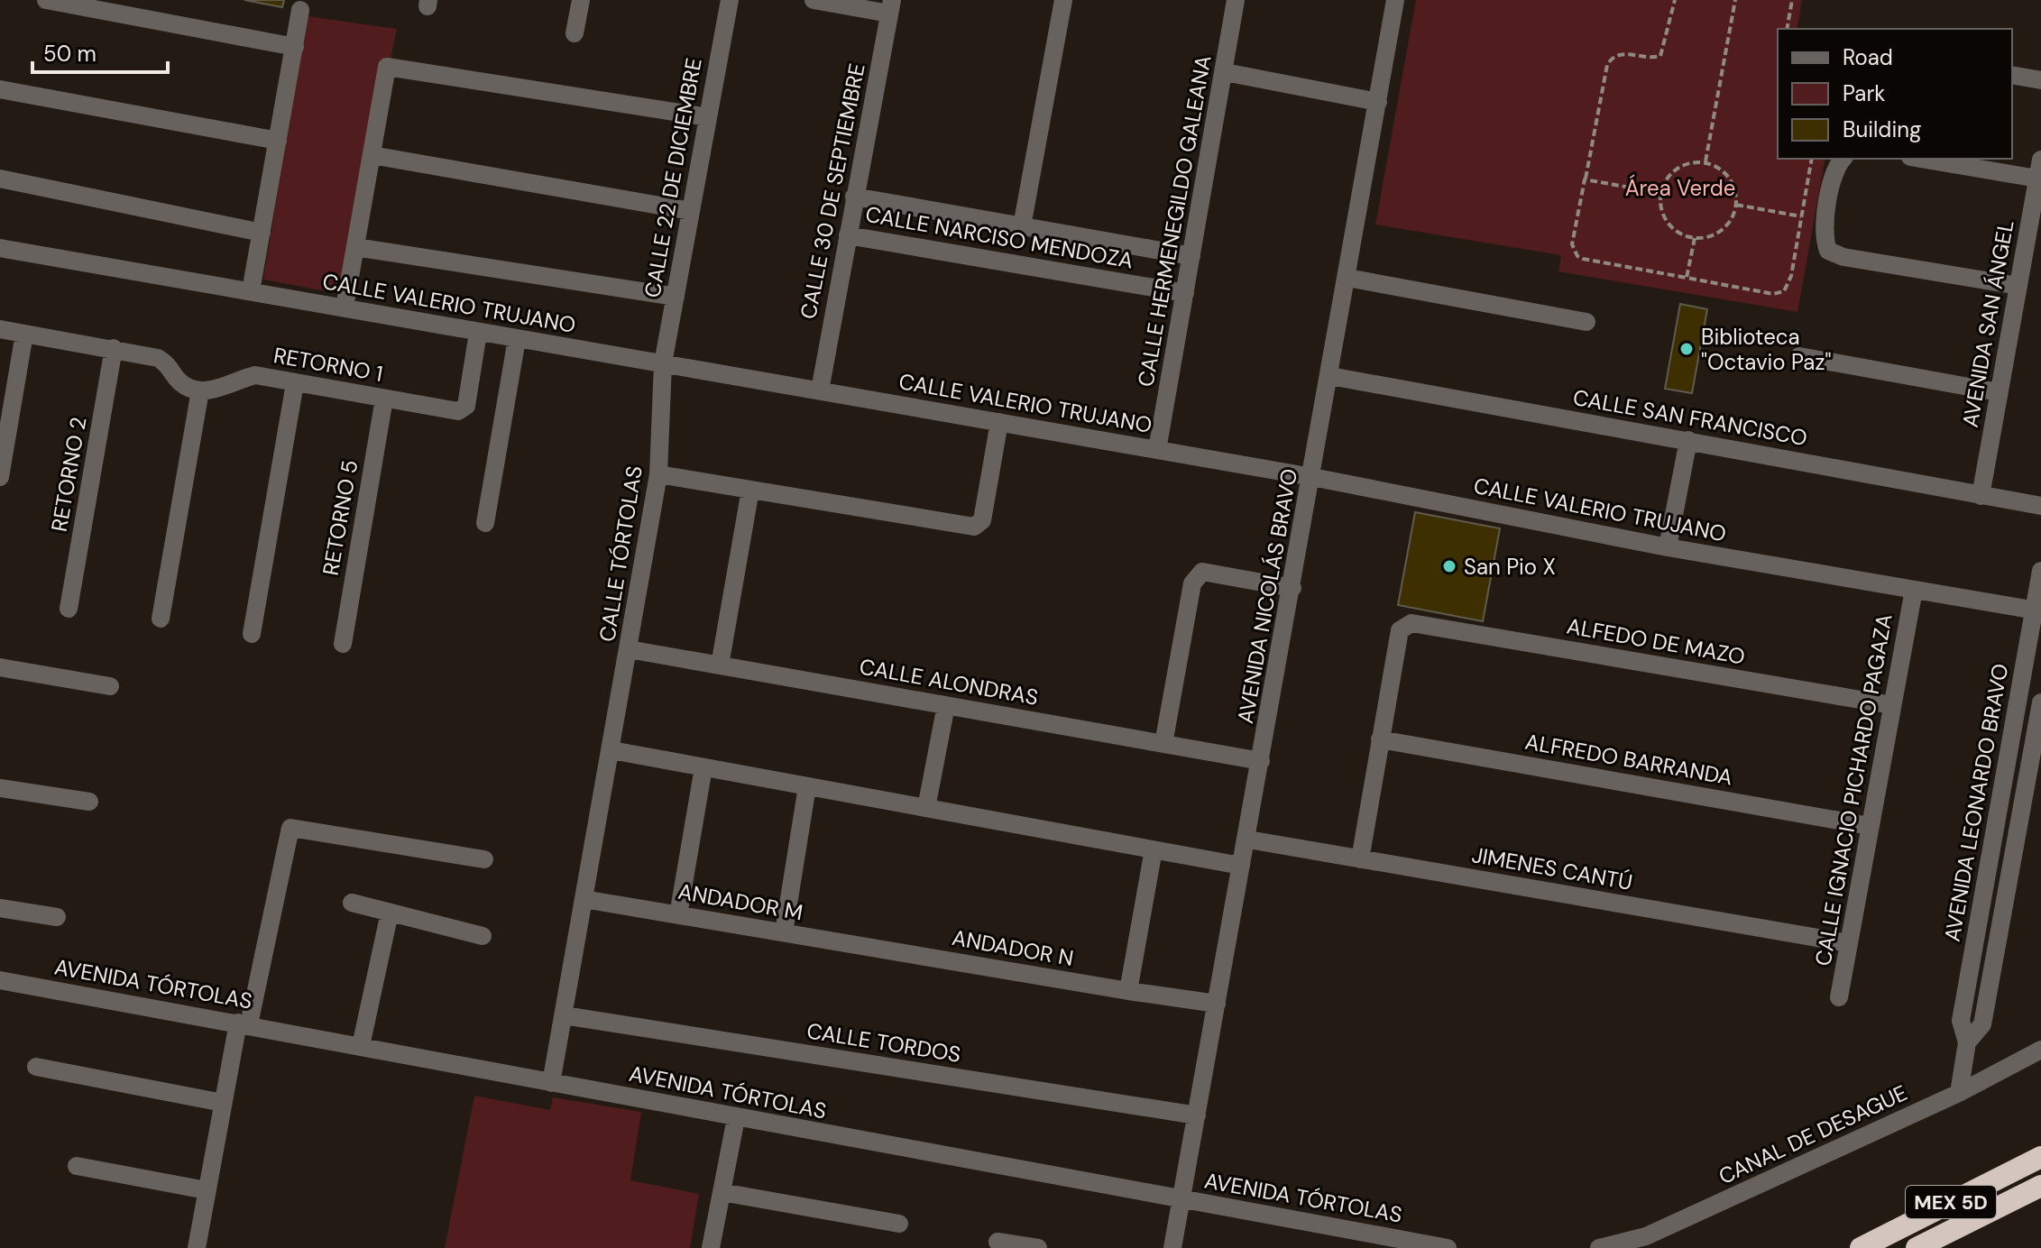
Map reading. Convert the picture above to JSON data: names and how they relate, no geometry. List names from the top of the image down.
{
  "streets": {
    "highway": ["MEX 5D"],
    "street": [
      "CALLE 22 DE DICIEMBRE",
      "CALLE 30 DE SEPTIEMBRE",
      "CALLE HERMENEGILDO GALEANA",
      "CALLE NARCISO MENDOZA",
      "CALLE VALERIO TRUJANO",
      "AVENIDA SAN ÁNGEL",
      "RETORNO 1",
      "CALLE SAN FRANCISCO",
      "RETORNO 2",
      "RETORNO 5",
      "CALLE TÓRTOLAS",
      "AVENIDA NICOLÁS BRAVO",
      "ALFEDO DE MAZO",
      "CALLE ALONDRAS",
      "ALFREDO BARRANDA",
      "CALLE IGNACIO PICHARDO PAGAZA",
      "AVENIDA LEONARDO BRAVO",
      "JIMENES CANTÚ",
      "ANDADOR M",
      "ANDADOR N",
      "AVENIDA TÓRTOLAS",
      "CALLE TORDOS",
      "CANAL DE DESAGUE"
    ]
  },
  "crossings": [
    ["CALLE 22 DE DICIEMBRE", "CALLE VALERIO TRUJANO"],
    ["CALLE 22 DE DICIEMBRE", "CALLE TÓRTOLAS"],
    ["CALLE 30 DE SEPTIEMBRE", "CALLE NARCISO MENDOZA"],
    ["CALLE 30 DE SEPTIEMBRE", "CALLE VALERIO TRUJANO"],
    ["CALLE HERMENEGILDO GALEANA", "CALLE NARCISO MENDOZA"],
    ["CALLE HERMENEGILDO GALEANA", "CALLE VALERIO TRUJANO"],
    ["CALLE VALERIO TRUJANO", "RETORNO 1"],
    ["CALLE VALERIO TRUJANO", "CALLE TÓRTOLAS"],
    ["CALLE VALERIO TRUJANO", "AVENIDA NICOLÁS BRAVO"],
    ["CALLE VALERIO TRUJANO", "CALLE IGNACIO PICHARDO PAGAZA"],
    ["CALLE VALERIO TRUJANO", "AVENIDA LEONARDO BRAVO"],
    ["AVENIDA SAN ÁNGEL", "CALLE SAN FRANCISCO"],
    ["RETORNO 1", "RETORNO 5"],
    ["CALLE SAN FRANCISCO", "AVENIDA NICOLÁS BRAVO"],
    ["CALLE TÓRTOLAS", "CALLE ALONDRAS"],
    ["CALLE TÓRTOLAS", "ANDADOR M"],
    ["CALLE TÓRTOLAS", "AVENIDA TÓRTOLAS"],
    ["CALLE TÓRTOLAS", "CALLE TORDOS"],
    ["AVENIDA NICOLÁS BRAVO", "CALLE ALONDRAS"],
    ["AVENIDA NICOLÁS BRAVO", "JIMENES CANTÚ"],
    ["AVENIDA NICOLÁS BRAVO", "AVENIDA TÓRTOLAS"],
    ["AVENIDA NICOLÁS BRAVO", "CALLE TORDOS"],
    ["ALFEDO DE MAZO", "ALFREDO BARRANDA"],
    ["ALFEDO DE MAZO", "CALLE IGNACIO PICHARDO PAGAZA"],
    ["ALFREDO BARRANDA", "CALLE IGNACIO PICHARDO PAGAZA"],
    ["CALLE IGNACIO PICHARDO PAGAZA", "JIMENES CANTÚ"],
    ["AVENIDA LEONARDO BRAVO", "CANAL DE DESAGUE"],
    ["ANDADOR M", "ANDADOR N"]
  ],
  "parks": ["Área Verde"],
  "places": ["Biblioteca \"Octavio Paz\"", "San Pio X"],
  "legend": ["Road", "Park", "Building"],
  "scale_bar": "50 m"
}
